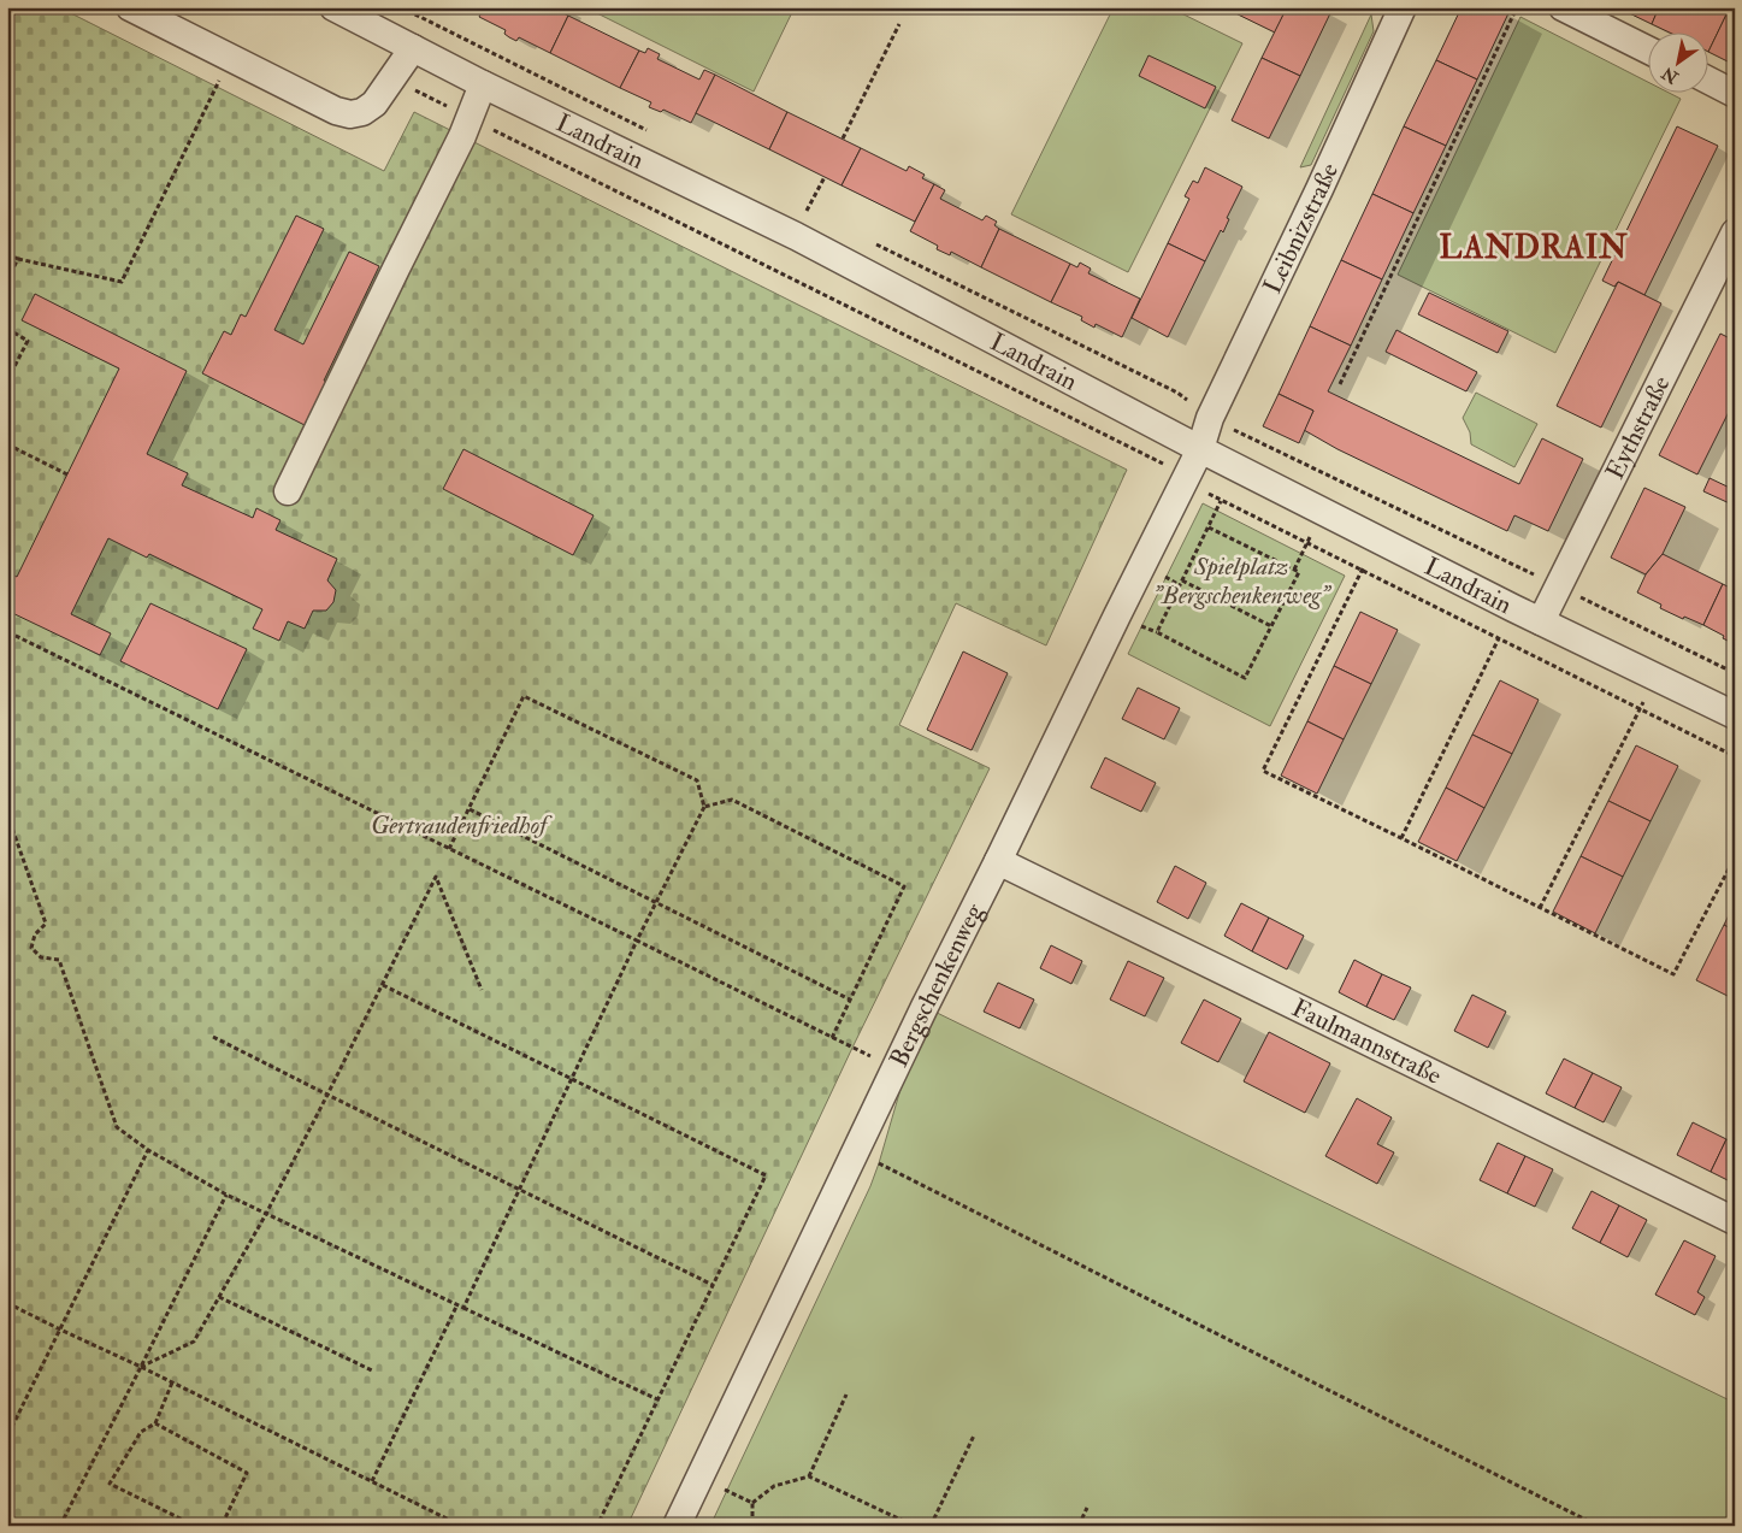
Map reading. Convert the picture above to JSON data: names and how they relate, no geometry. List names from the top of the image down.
{
  "streets": {
    "street": [
      "Landrain",
      "Leibnizstraße",
      "Eythstraße",
      "Bergschenkenweg",
      "Faulmannstraße"
    ]
  },
  "crossings": [
    ["Landrain", "Leibnizstraße"],
    ["Landrain", "Eythstraße"],
    ["Landrain", "Bergschenkenweg"],
    ["Leibnizstraße", "Bergschenkenweg"],
    ["Bergschenkenweg", "Faulmannstraße"]
  ],
  "districts": ["LANDRAIN"],
  "parks": ["Spielplatz \"Bergschenkenweg\"", "Gertraudenfriedhof"],
  "north": "bottom left"
}
